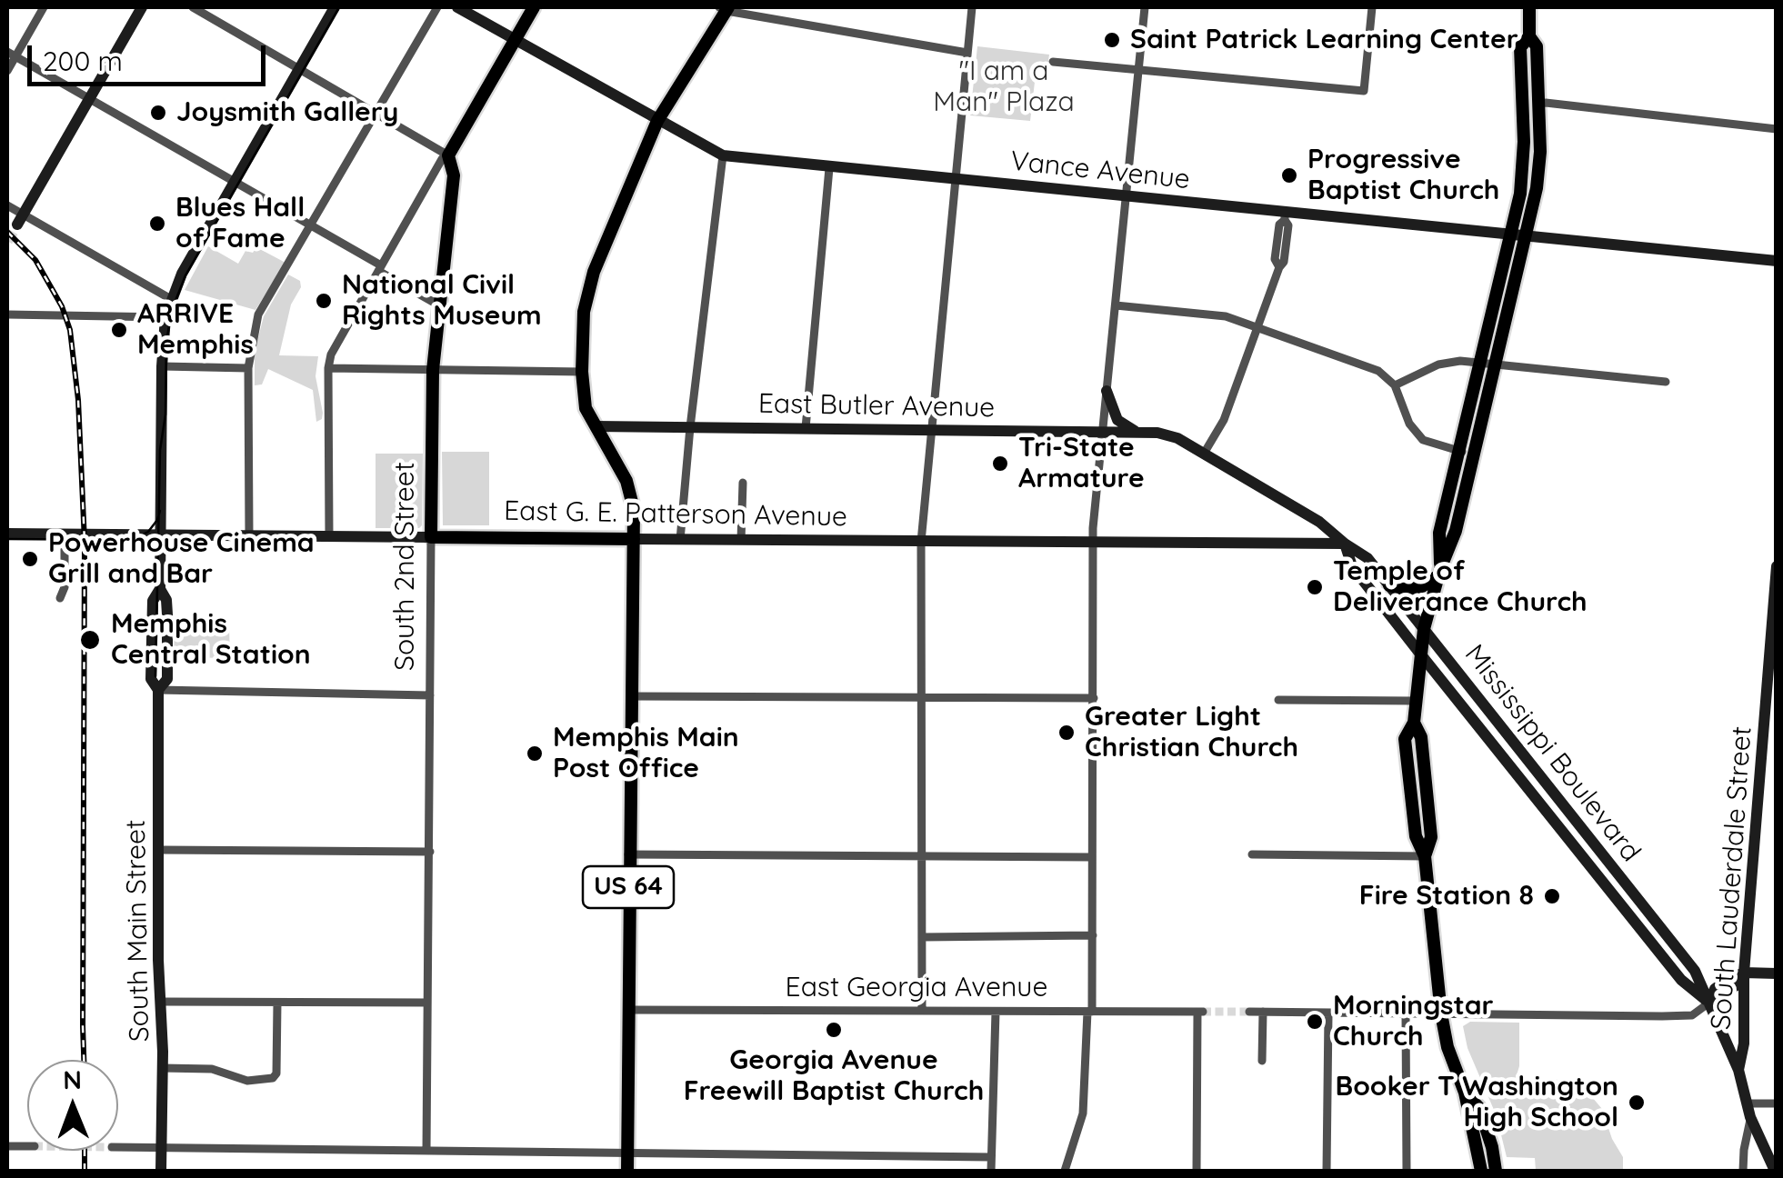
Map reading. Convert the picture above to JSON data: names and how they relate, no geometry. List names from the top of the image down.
{
  "streets": {
    "main road": ["East G. E. Patterson Avenue", "South 2nd Street", "US 64"],
    "street": [
      "Vance Avenue",
      "East Butler Avenue",
      "Mississippi Boulevard",
      "South Lauderdale Street",
      "South Main Street",
      "East Georgia Avenue"
    ]
  },
  "crossings": [
    ["Vance Avenue", "US 64"],
    ["East Butler Avenue", "Mississippi Boulevard"],
    ["East Butler Avenue", "US 64"],
    ["East G. E. Patterson Avenue", "South 2nd Street"],
    ["East G. E. Patterson Avenue", "Mississippi Boulevard"],
    ["East G. E. Patterson Avenue", "US 64"],
    ["East G. E. Patterson Avenue", "South Main Street"],
    ["Mississippi Boulevard", "South Lauderdale Street"],
    ["US 64", "East Georgia Avenue"]
  ],
  "parks": ["\"I am a Man\" Plaza"],
  "places": [
    "Saint Patrick Learning Center",
    "Joysmith Gallery",
    "Progressive Baptist Church",
    "Blues Hall of Fame",
    "National Civil Rights Museum",
    "ARRIVE Memphis",
    "Tri-State Armature",
    "Powerhouse Cinema Grill and Bar",
    "Temple of Deliverance Church",
    "Memphis Central Station",
    "Greater Light Christian Church",
    "Memphis Main Post Office",
    "Fire Station 8",
    "Morningstar Church",
    "Georgia Avenue Freewill Baptist Church",
    "Booker T Washington High School"
  ],
  "scale_bar": "200 m",
  "north": "top"
}
